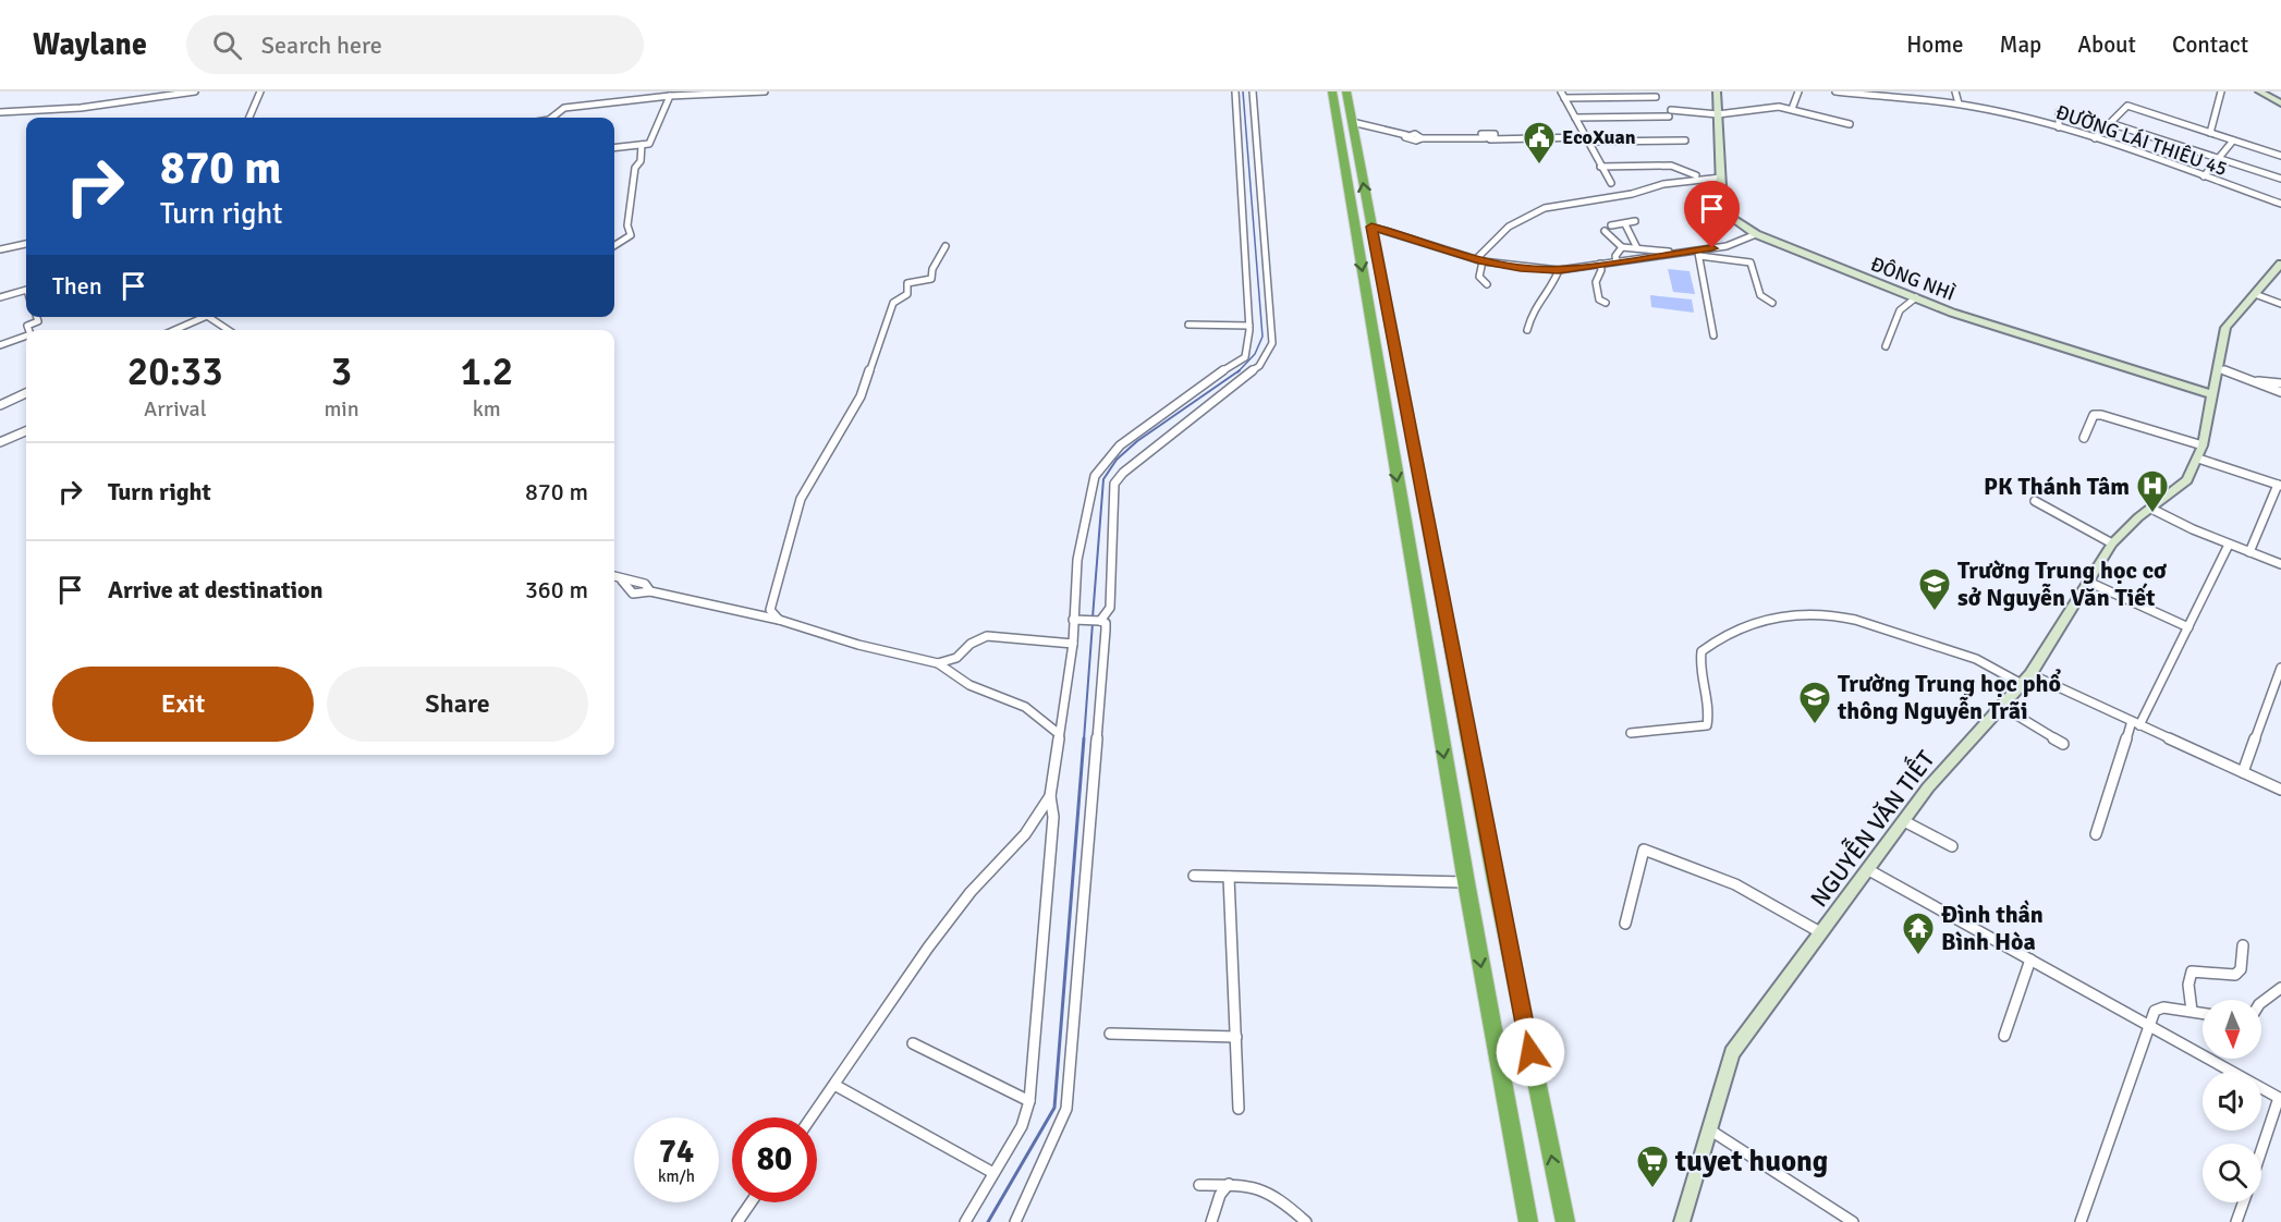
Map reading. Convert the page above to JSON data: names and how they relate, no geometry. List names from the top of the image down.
{
  "streets": {
    "street": ["ĐƯỜNG LÁI THIÊU 45", "ĐÔNG NHÌ", "NGUYỄN VĂN TIẾT"]
  },
  "crossings": [
    ["ĐÔNG NHÌ", "NGUYỄN VĂN TIẾT"]
  ],
  "places": {
    "public building": ["EcoXuan"],
    "hospital": ["PK Thánh Tâm"],
    "school or university": ["Trường Trung học cơ sở Nguyễn Văn Tiết", "Trường Trung học phổ thông Nguyễn Trãi"],
    "temple": ["Đình thần Bình Hòa"],
    "supermarket": ["tuyet huong"]
  },
  "north": "bottom",
  "page": {
    "header": "Waylane",
    "search": "Search here",
    "nav": [
      "Home",
      "Map",
      "About",
      "Contact"
    ],
    "turn": ["870 m", "Turn right"],
    "then": "Then",
    "eta": [
      "20:33",
      "Arrival",
      "3",
      "min",
      "1.2",
      "km"
    ],
    "list": [
      {
        "name": "Turn right",
        "value": "870 m"
      },
      {
        "name": "Arrive at destination",
        "value": "360 m"
      }
    ],
    "buttons": ["Exit", "Share"],
    "speed": "74 km/h",
    "limit": "80"
  }
}
